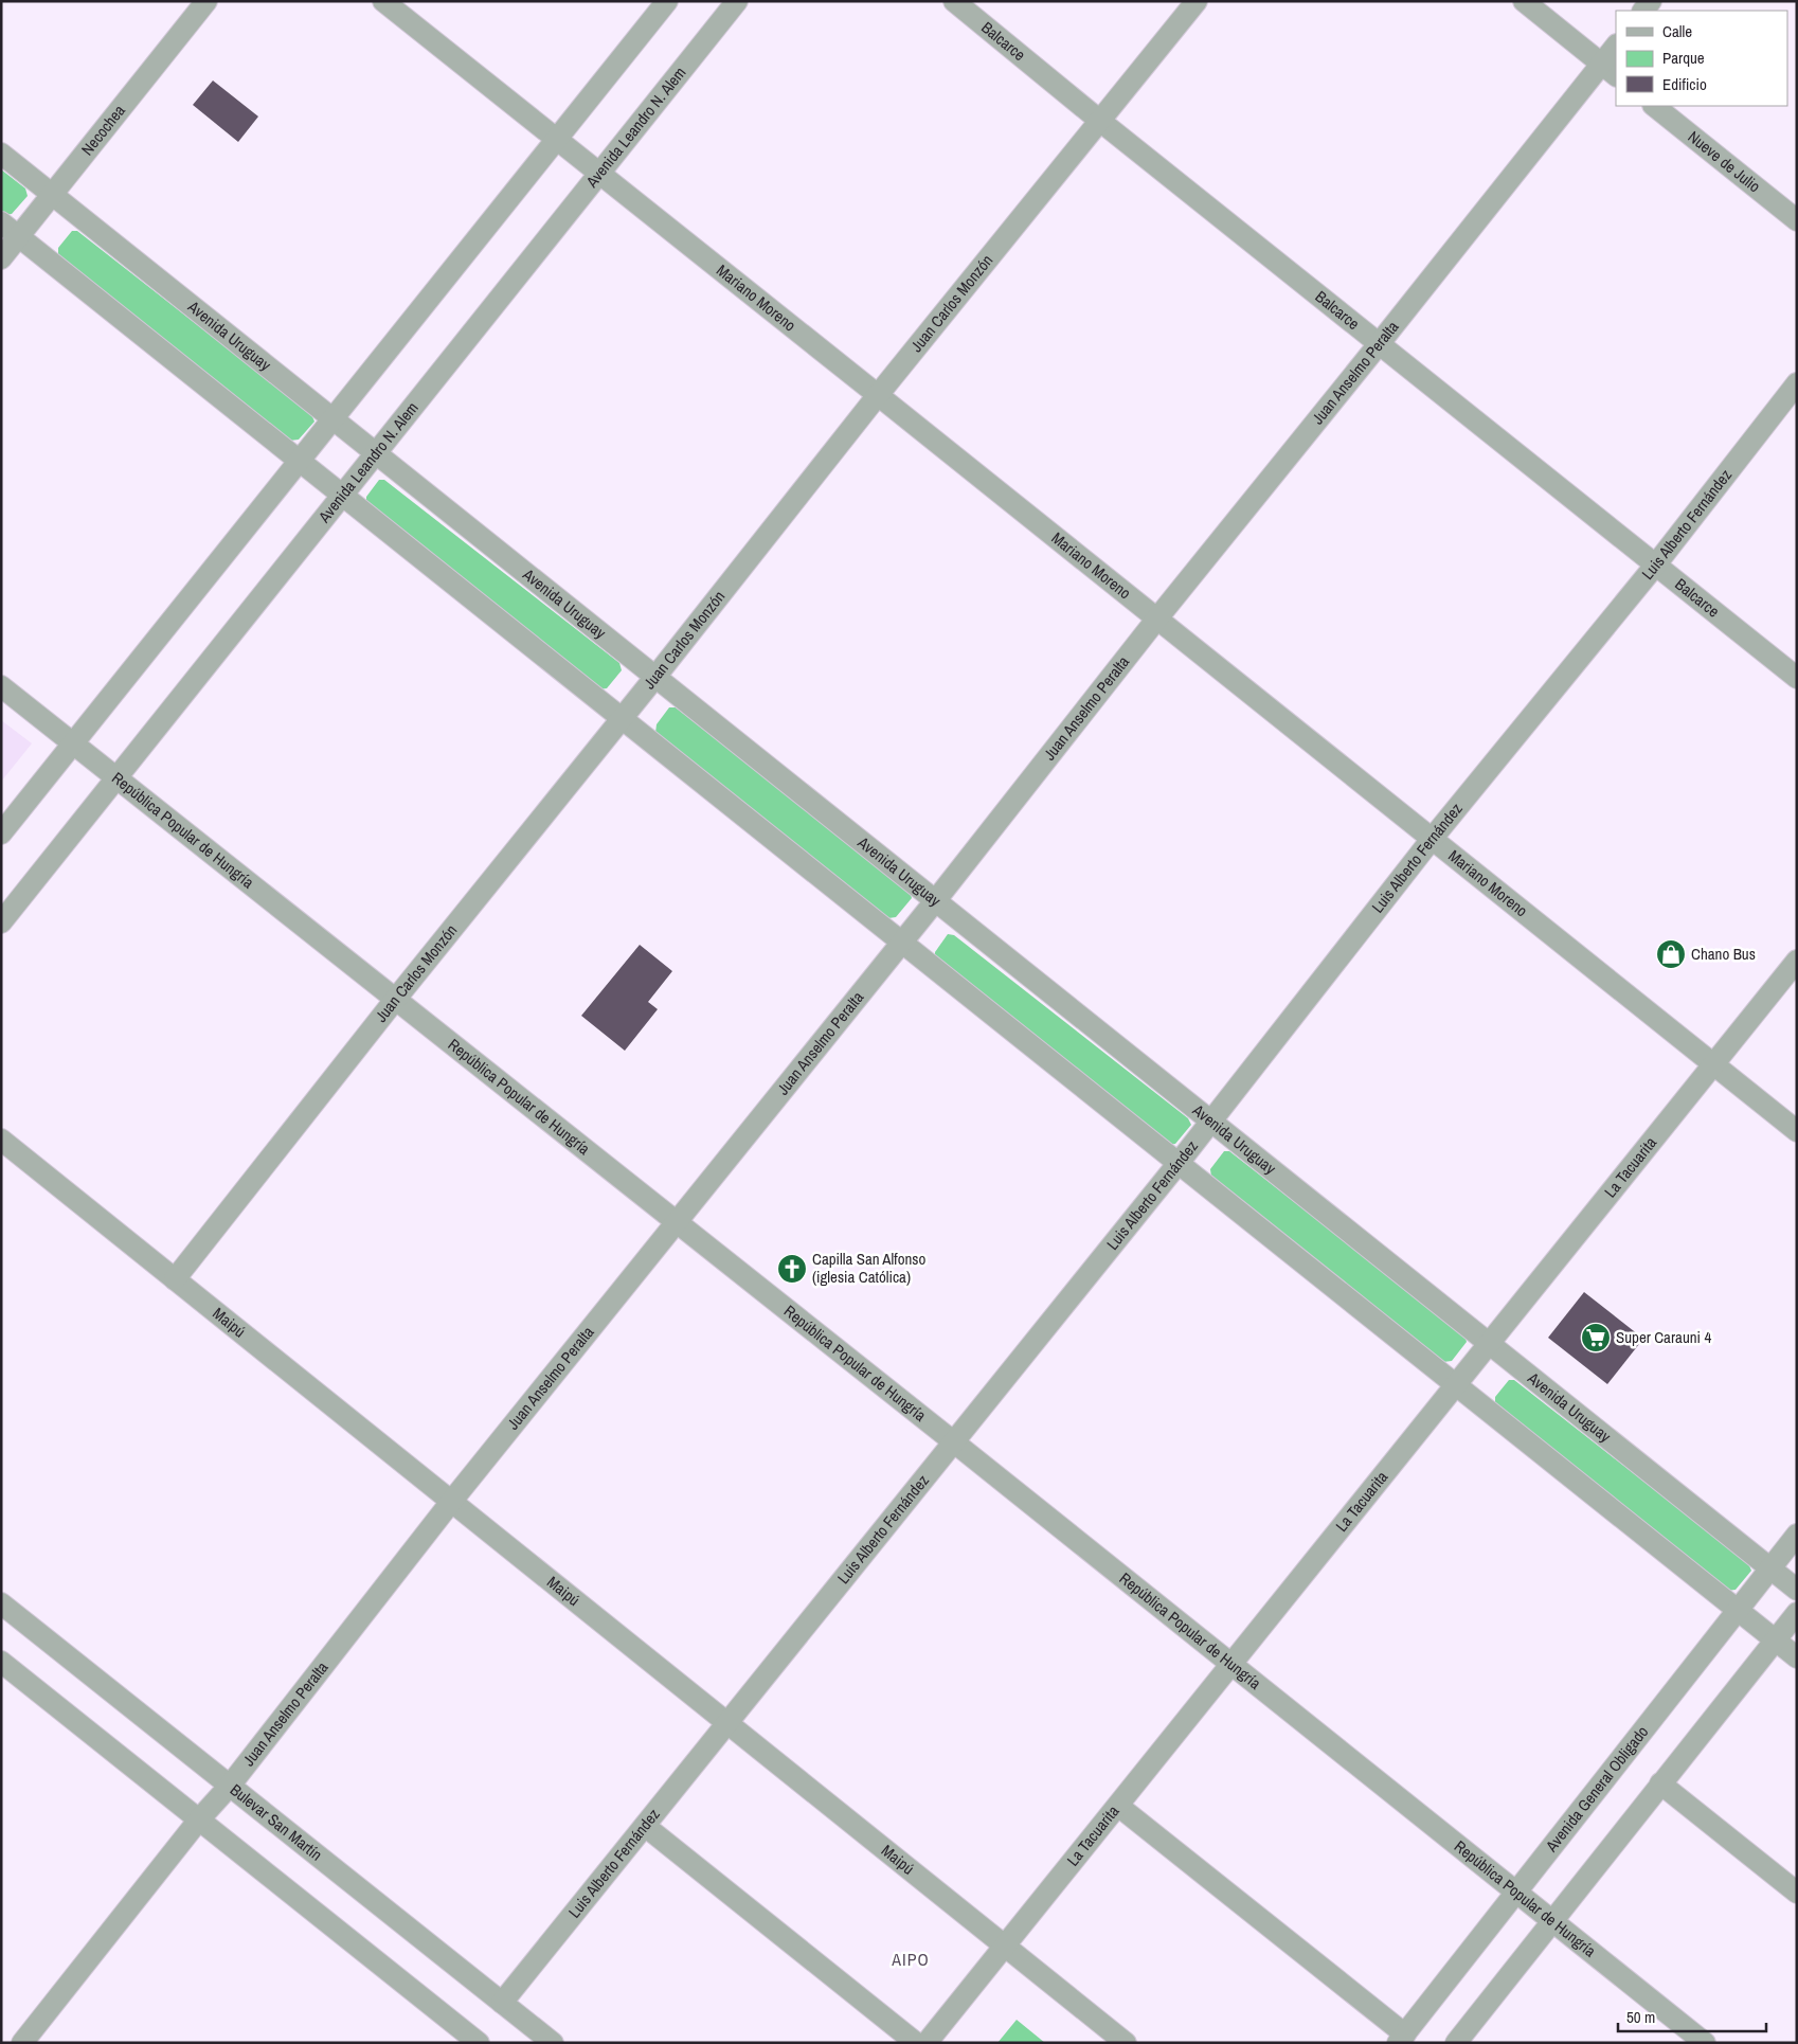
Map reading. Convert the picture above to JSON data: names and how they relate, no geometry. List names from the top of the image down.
{
  "streets": {
    "street": [
      "Balcarce",
      "Avenida Leandro N. Alem",
      "Necochea",
      "Nueve de Julio",
      "Mariano Moreno",
      "Juan Carlos Monzón",
      "Avenida Uruguay",
      "Juan Anselmo Peralta",
      "Luis Alberto Fernández",
      "República Popular de Hungría",
      "La Tacuarita",
      "Maipú",
      "Avenida General Obligado",
      "Bulevar San Martín"
    ]
  },
  "crossings": [
    ["Balcarce", "Juan Carlos Monzón"],
    ["Balcarce", "Juan Anselmo Peralta"],
    ["Balcarce", "Luis Alberto Fernández"],
    ["Avenida Leandro N. Alem", "Mariano Moreno"],
    ["Avenida Leandro N. Alem", "Avenida Uruguay"],
    ["Avenida Leandro N. Alem", "República Popular de Hungría"],
    ["Necochea", "Avenida Uruguay"],
    ["Mariano Moreno", "Juan Carlos Monzón"],
    ["Mariano Moreno", "Juan Anselmo Peralta"],
    ["Mariano Moreno", "Luis Alberto Fernández"],
    ["Mariano Moreno", "La Tacuarita"],
    ["Juan Carlos Monzón", "Avenida Uruguay"],
    ["Juan Carlos Monzón", "República Popular de Hungría"],
    ["Juan Carlos Monzón", "Maipú"],
    ["Avenida Uruguay", "Juan Anselmo Peralta"],
    ["Avenida Uruguay", "Luis Alberto Fernández"],
    ["Avenida Uruguay", "La Tacuarita"],
    ["Avenida Uruguay", "Avenida General Obligado"],
    ["Juan Anselmo Peralta", "República Popular de Hungría"],
    ["Juan Anselmo Peralta", "Maipú"],
    ["Juan Anselmo Peralta", "Bulevar San Martín"],
    ["Luis Alberto Fernández", "República Popular de Hungría"],
    ["Luis Alberto Fernández", "Maipú"],
    ["Luis Alberto Fernández", "Bulevar San Martín"],
    ["República Popular de Hungría", "La Tacuarita"],
    ["República Popular de Hungría", "Avenida General Obligado"],
    ["La Tacuarita", "Maipú"]
  ],
  "districts": ["AIPO"],
  "places": {
    "shop": ["Chano Bus"],
    "church": ["Capilla San Alfonso (iglesia Católica)"],
    "supermarket": ["Super Carauni 4"]
  },
  "legend": ["Calle", "Parque", "Edificio"],
  "scale_bar": "50 m"
}
